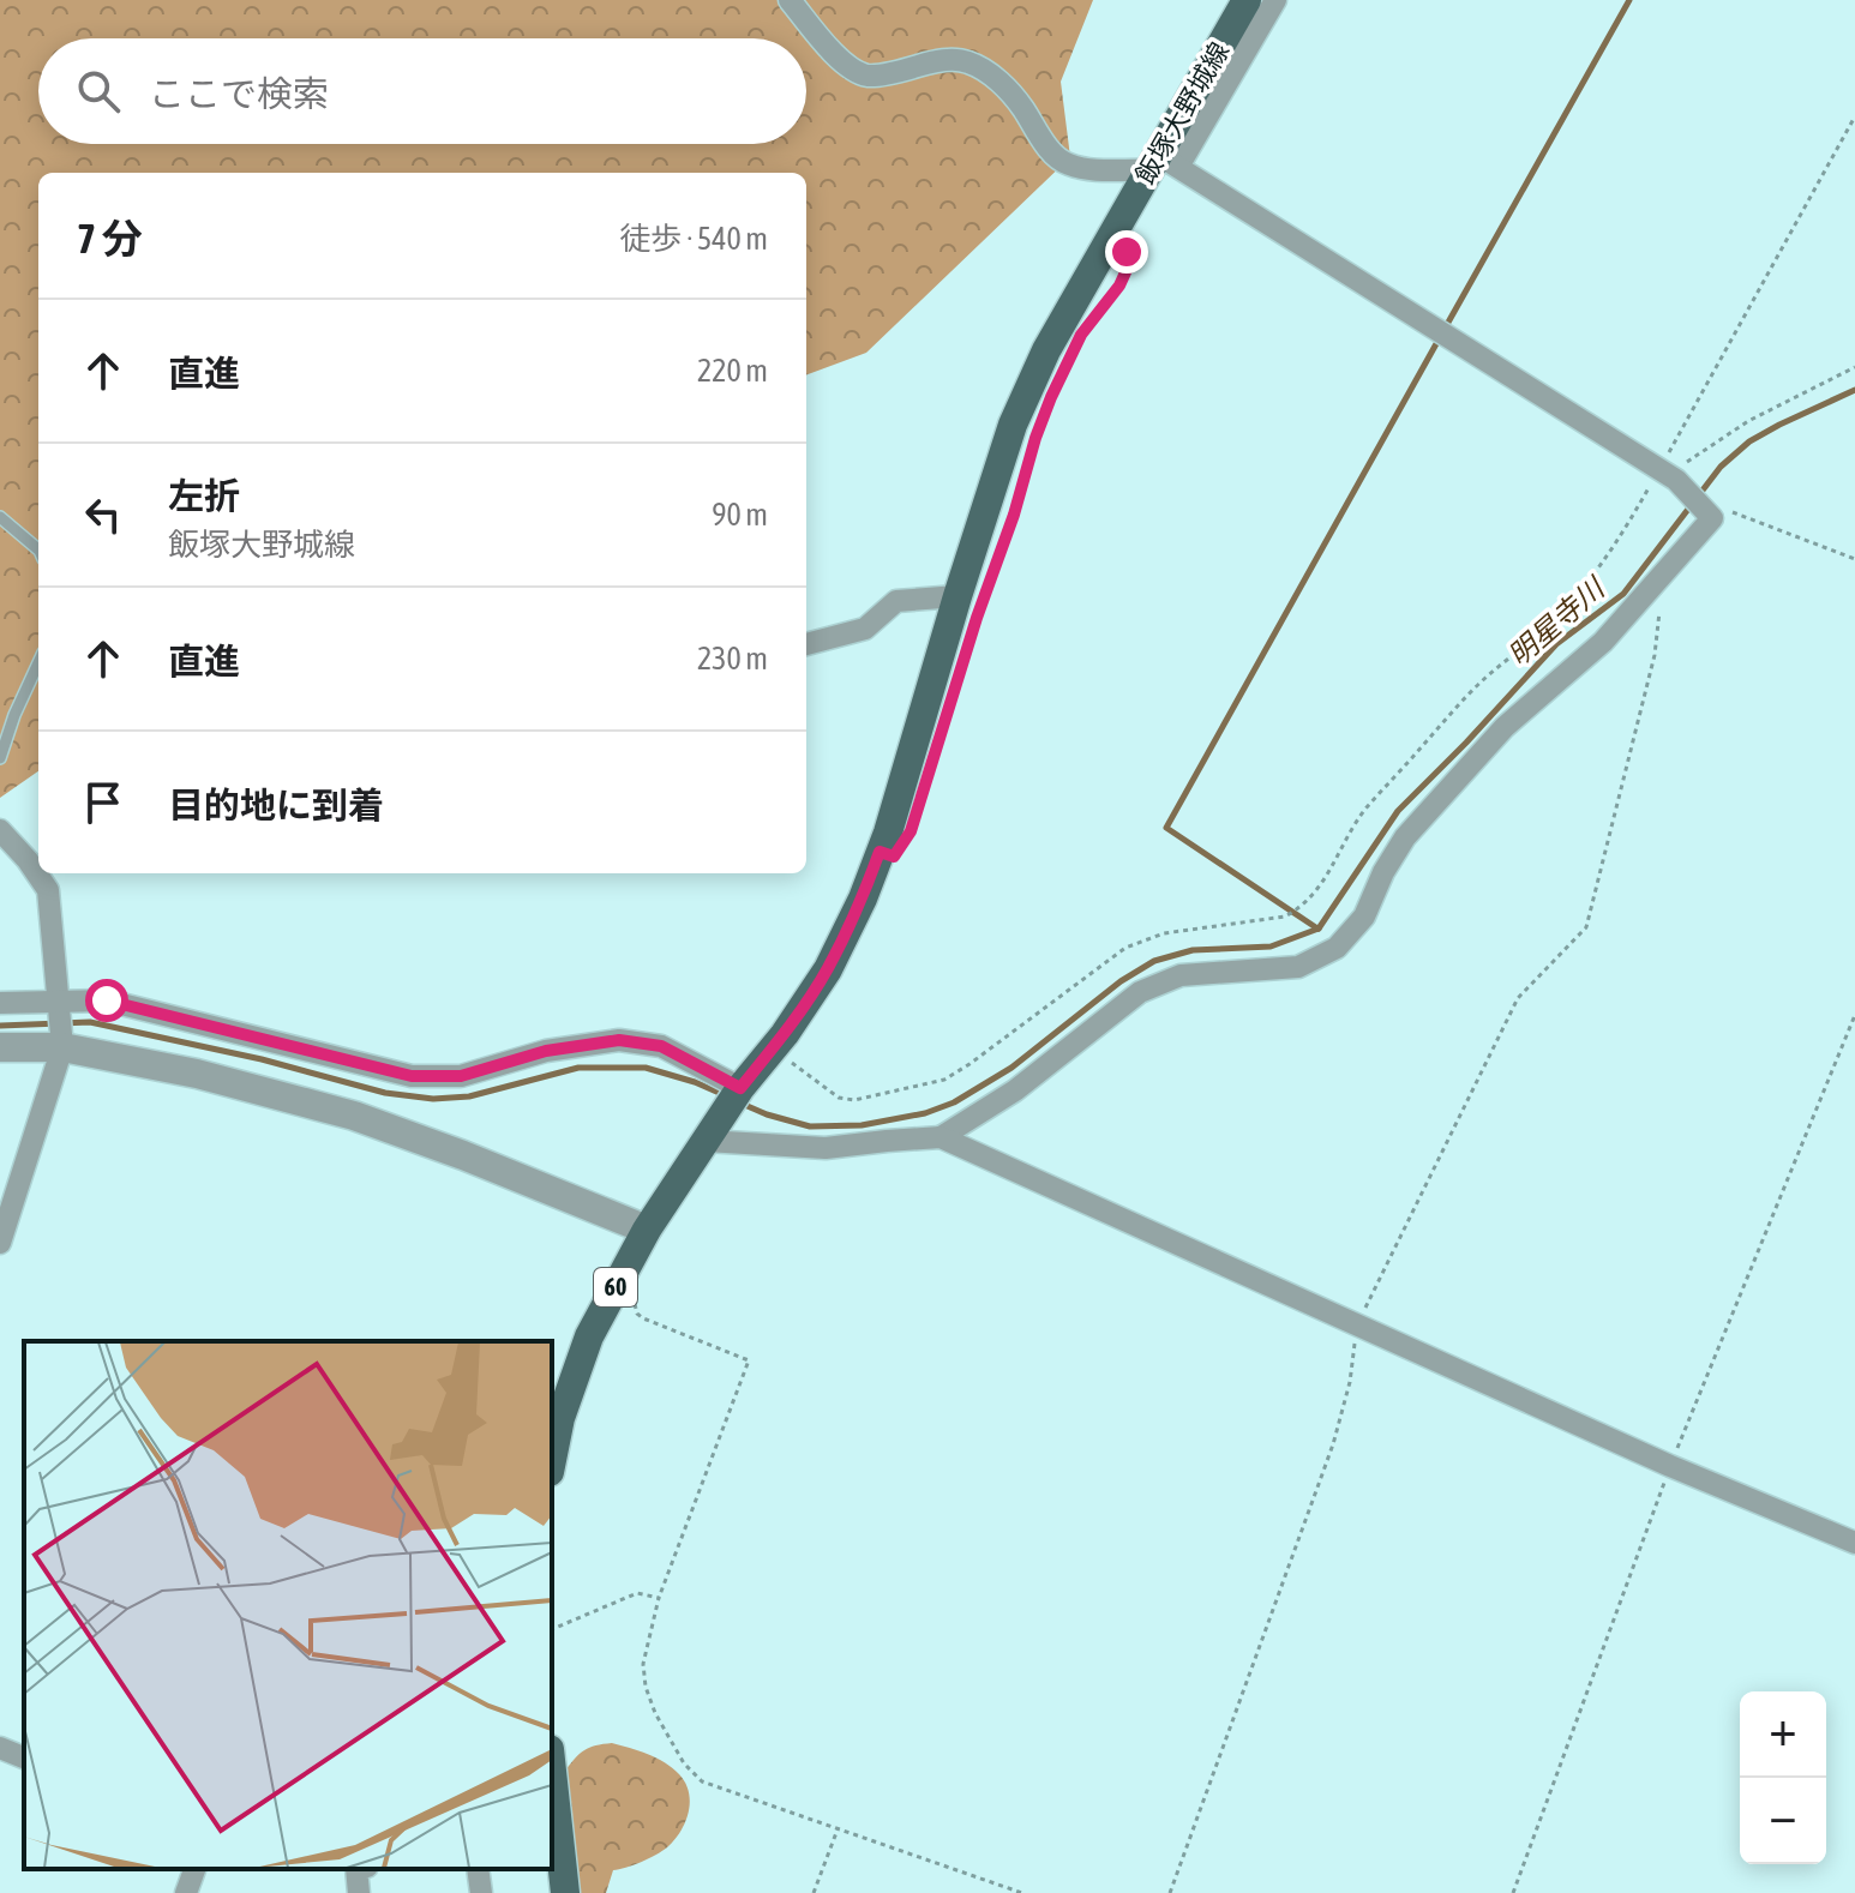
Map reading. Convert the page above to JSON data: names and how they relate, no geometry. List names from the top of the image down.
{
  "streets": {
    "main road": ["飯塚大野城線", "60"]
  },
  "water": ["明星寺川"],
  "page": {
    "search": "ここで検索",
    "heading": ["7 分", "徒歩 · 540 m"],
    "list": [
      ["直進", "220 m"],
      ["左折", "飯塚大野城線", "90 m"],
      ["直進", "230 m"],
      "目的地に到着"
    ],
    "map_buttons": ["+", "−"]
  }
}
